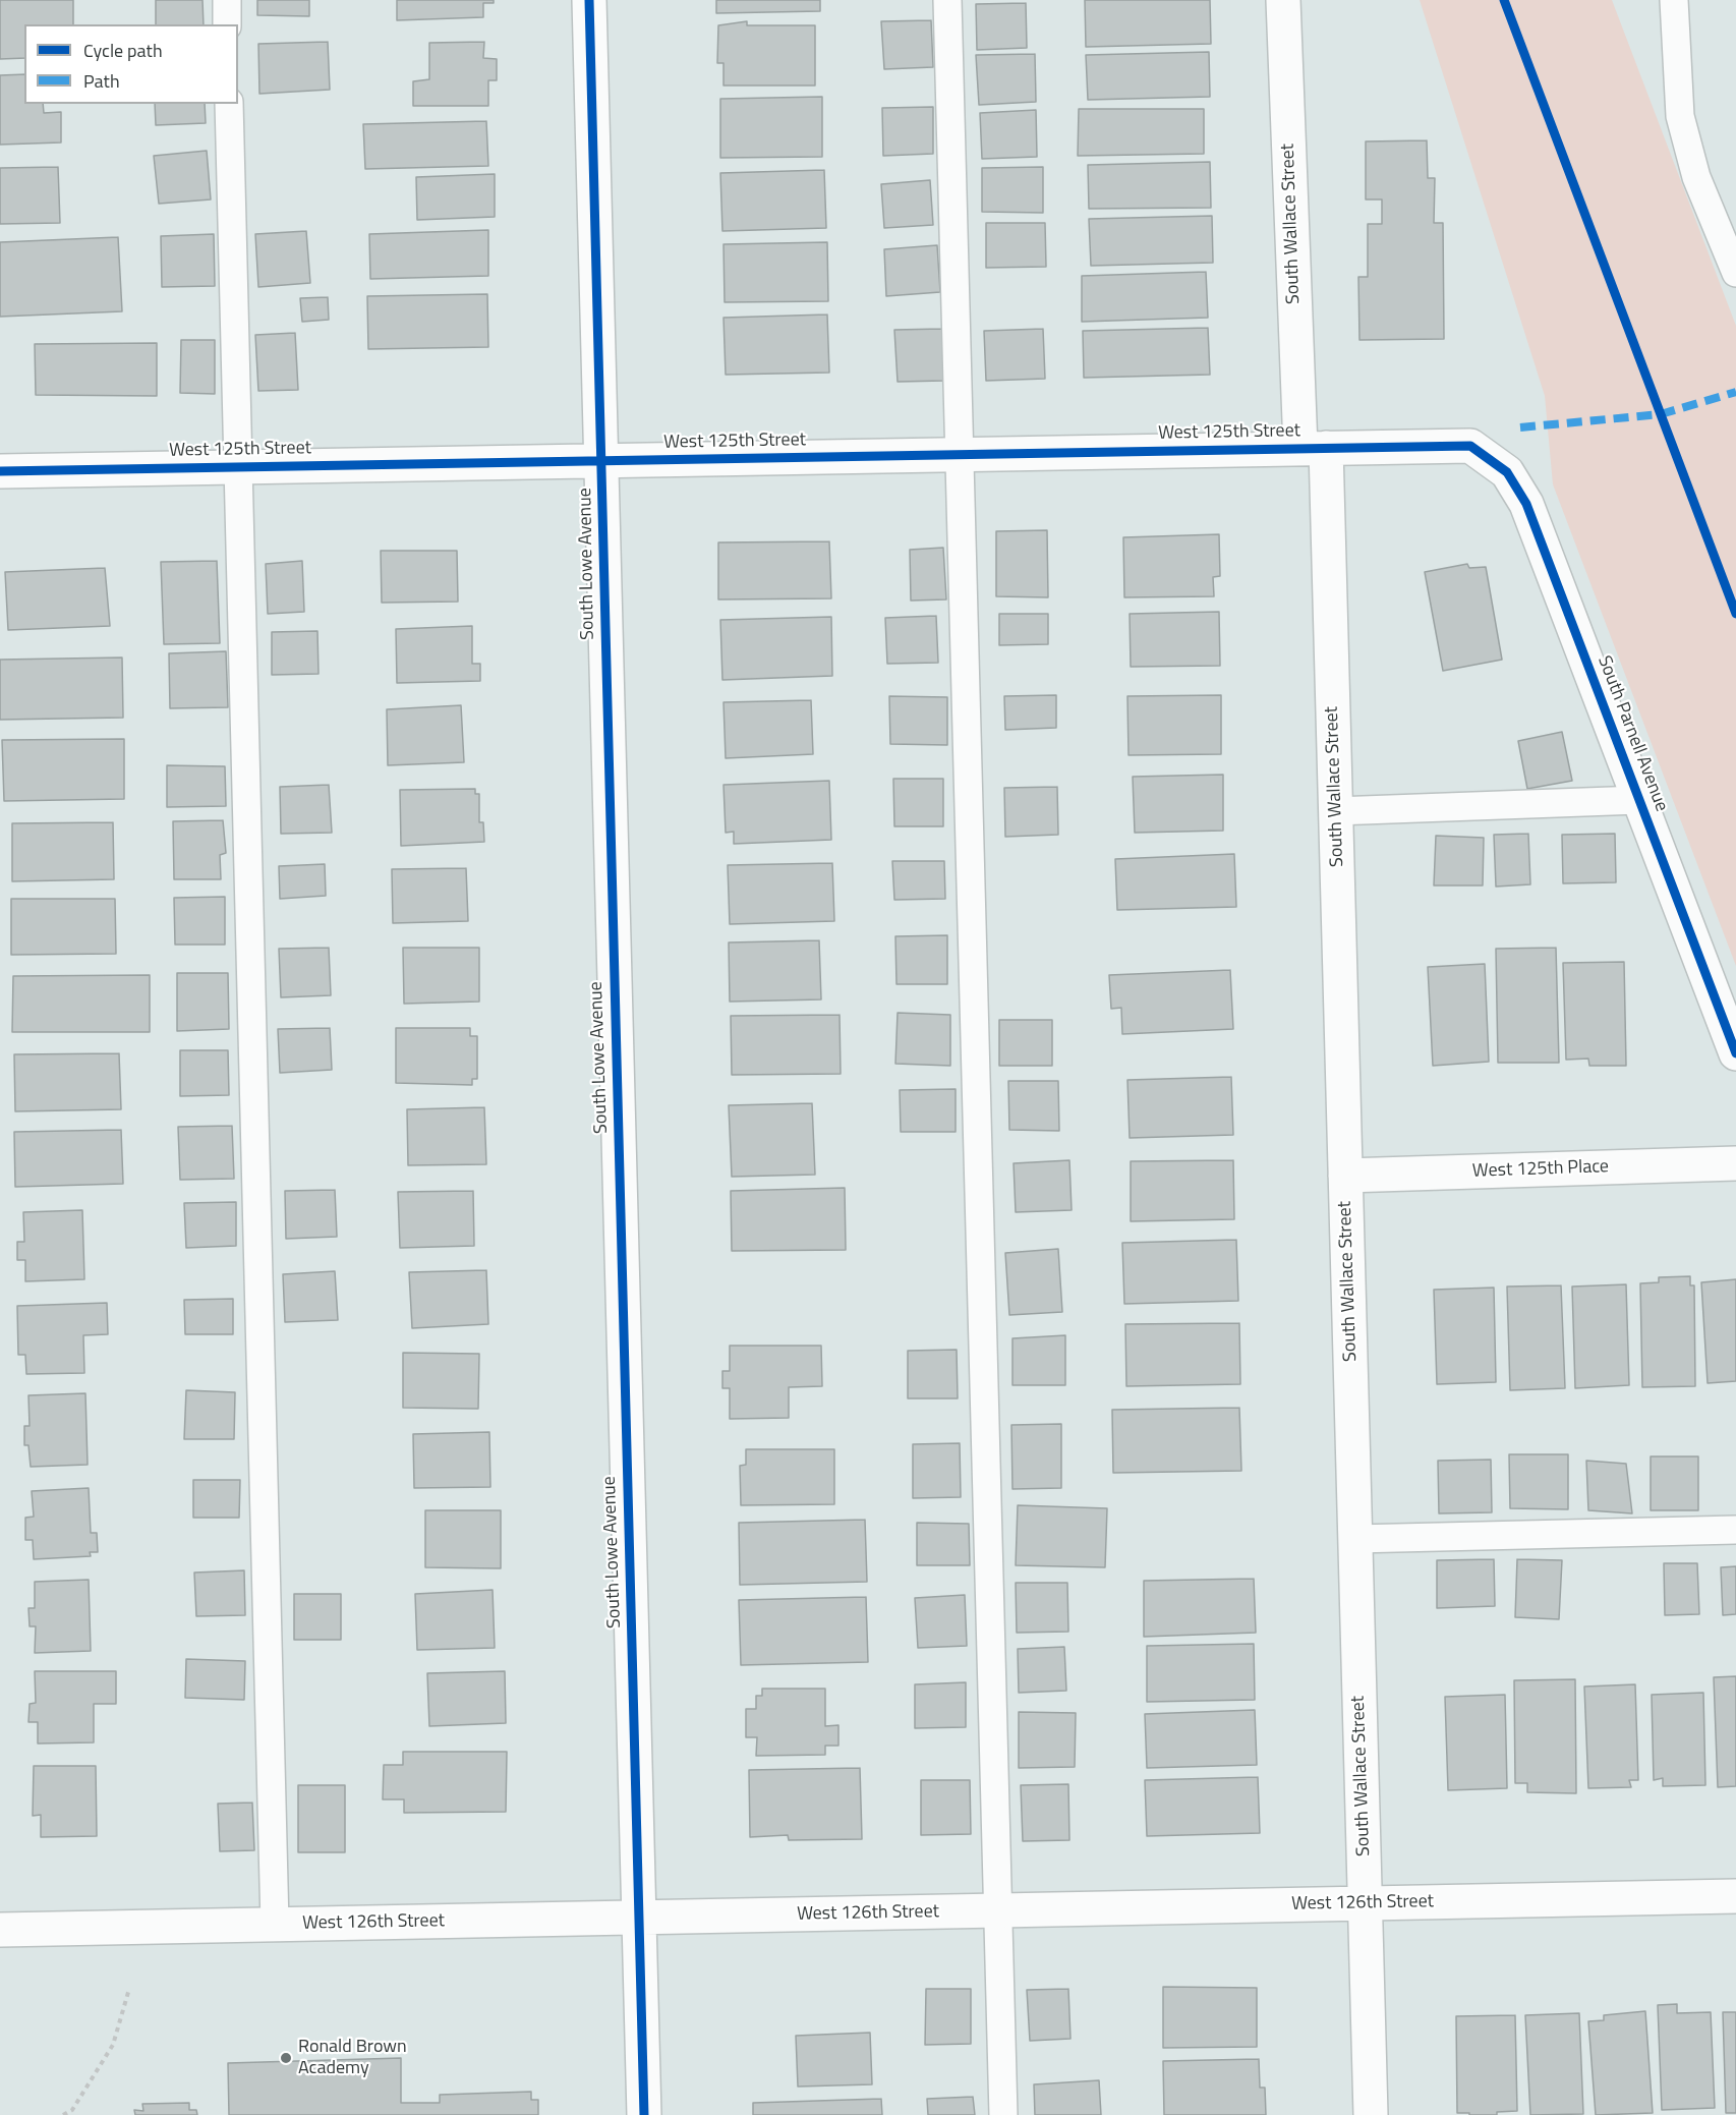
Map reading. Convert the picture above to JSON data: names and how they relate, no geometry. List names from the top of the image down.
{
  "streets": {
    "street": [
      "South Wallace Street",
      "West 125th Street",
      "South Lowe Avenue",
      "South Parnell Avenue",
      "West 125th Place",
      "West 126th Street"
    ]
  },
  "crossings": [
    ["South Wallace Street", "West 125th Street"],
    ["South Wallace Street", "West 125th Place"],
    ["South Wallace Street", "West 126th Street"],
    ["West 125th Street", "South Lowe Avenue"],
    ["West 125th Street", "South Parnell Avenue"],
    ["South Lowe Avenue", "West 126th Street"]
  ],
  "places": ["Ronald Brown Academy"],
  "legend": ["Cycle path", "Path"]
}
